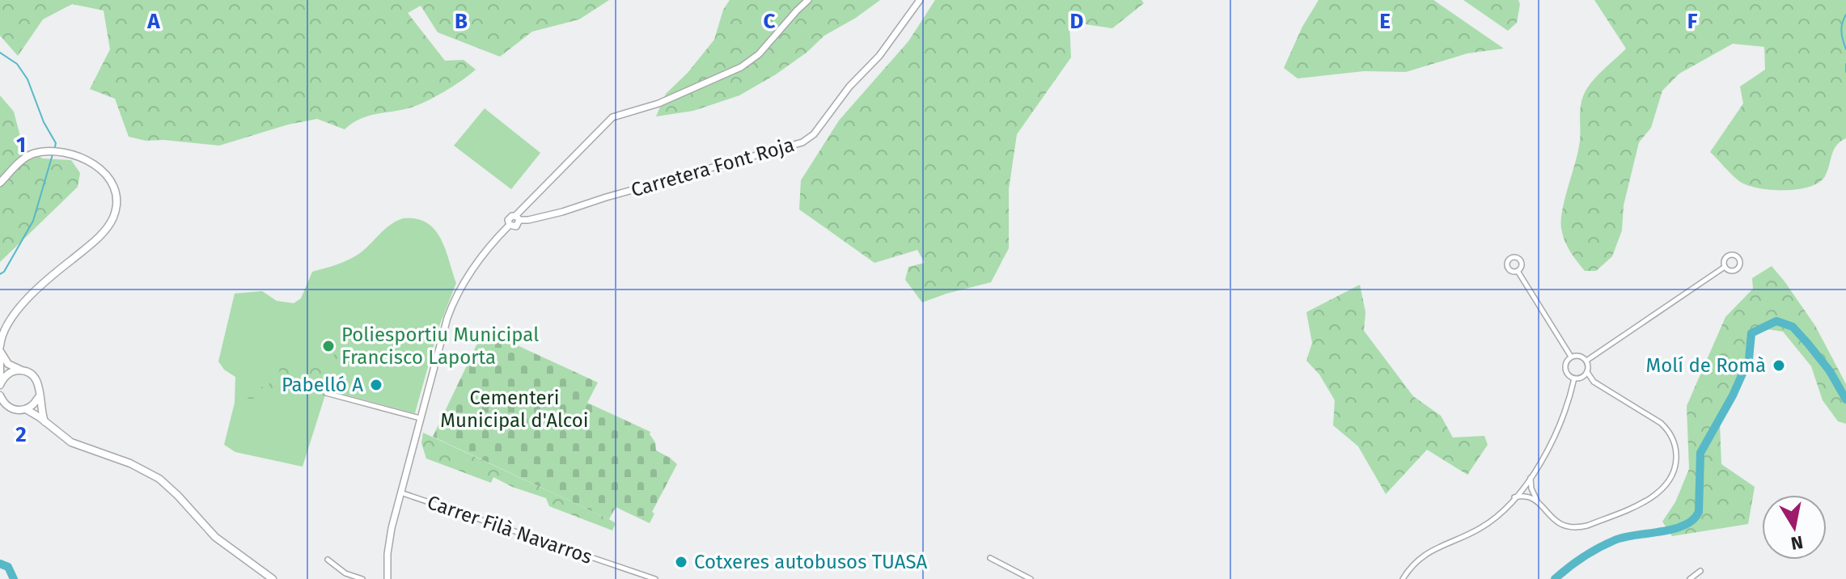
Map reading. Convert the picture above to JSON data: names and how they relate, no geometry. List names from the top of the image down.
{
  "streets": {
    "street": ["Carretera Font Roja", "Carrer Filà Navarros"]
  },
  "parks": ["Cementeri Municipal d'Alcoi"],
  "places": [
    "Poliesportiu Municipal Francisco Laporta",
    "Molí de Romà",
    "Pabelló A",
    "Cotxeres autobusos TUASA"
  ],
  "north": "bottom",
  "grid": {
    "columns": [
      "A",
      "B",
      "C",
      "D",
      "E",
      "F"
    ],
    "rows": ["1", "2"]
  }
}
